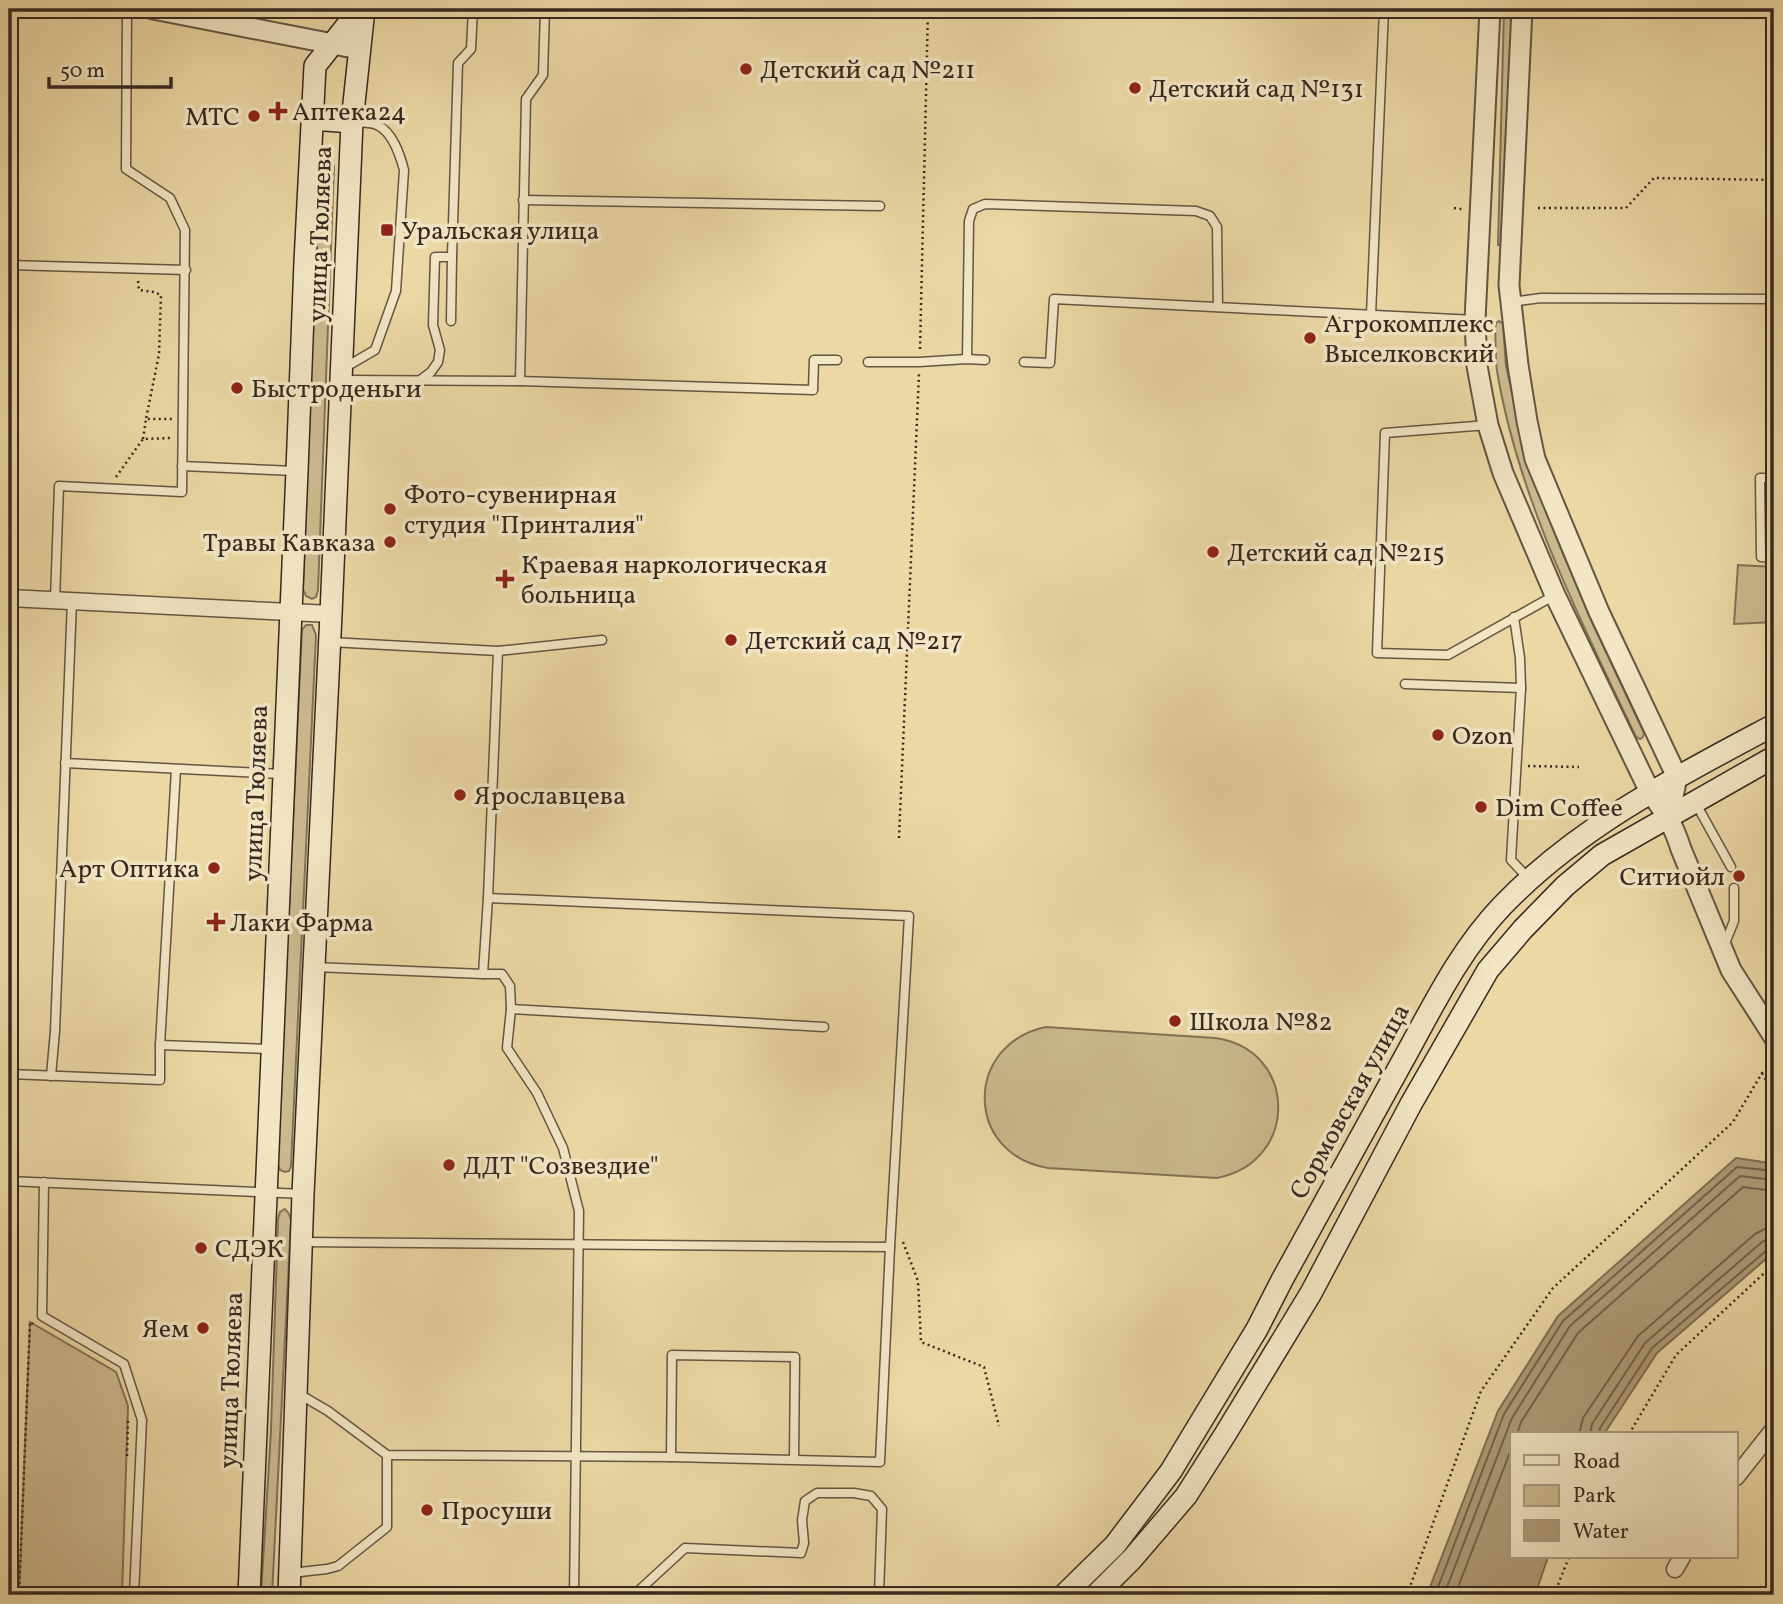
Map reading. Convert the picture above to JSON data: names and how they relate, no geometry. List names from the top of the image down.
{
  "streets": {
    "main road": ["улица Тюляева", "Сормовская улица"]
  },
  "places": {
    "other": [
      "Детский сад №211",
      "Детский сад №131",
      "МТС",
      "Агрокомплекс Выселковский",
      "Быстроденьги",
      "Фото-сувенирная студия \"Принталия\"",
      "Травы Кавказа",
      "Детский сад №215",
      "Детский сад №217",
      "Ozon",
      "Ярославцева",
      "Dim Coffee",
      "Арт Оптика",
      "Ситиойл",
      "Школа №82",
      "ДДТ \"Созвездие\"",
      "СДЭК",
      "Яем",
      "Просуши"
    ],
    "health": ["Аптека24", "Краевая наркологическая больница", "Лаки Фарма"],
    "transit": ["Уральская улица"]
  },
  "legend": ["Road", "Park", "Water"],
  "scale_bar": "50 m"
}
